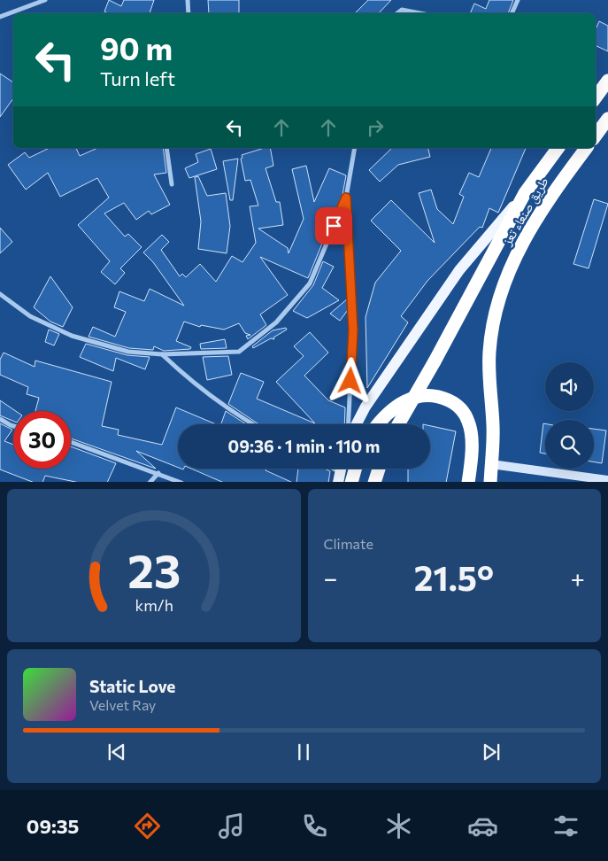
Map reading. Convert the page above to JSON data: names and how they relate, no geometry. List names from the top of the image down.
{
  "streets": {
    "highway": ["طريق صنعاء تعز"]
  },
  "page": {
    "turn": ["90 m", "Turn left"],
    "limit": "30",
    "trip": "09:36 · 1 min · 110 m",
    "tile": "Climate",
    "heat": ["−", "21.5°", "+"],
    "song": ["Static Love", "Velvet Ray"],
    "tabs": "09:35",
    "gauge": ["23", "km/h"]
  }
}
